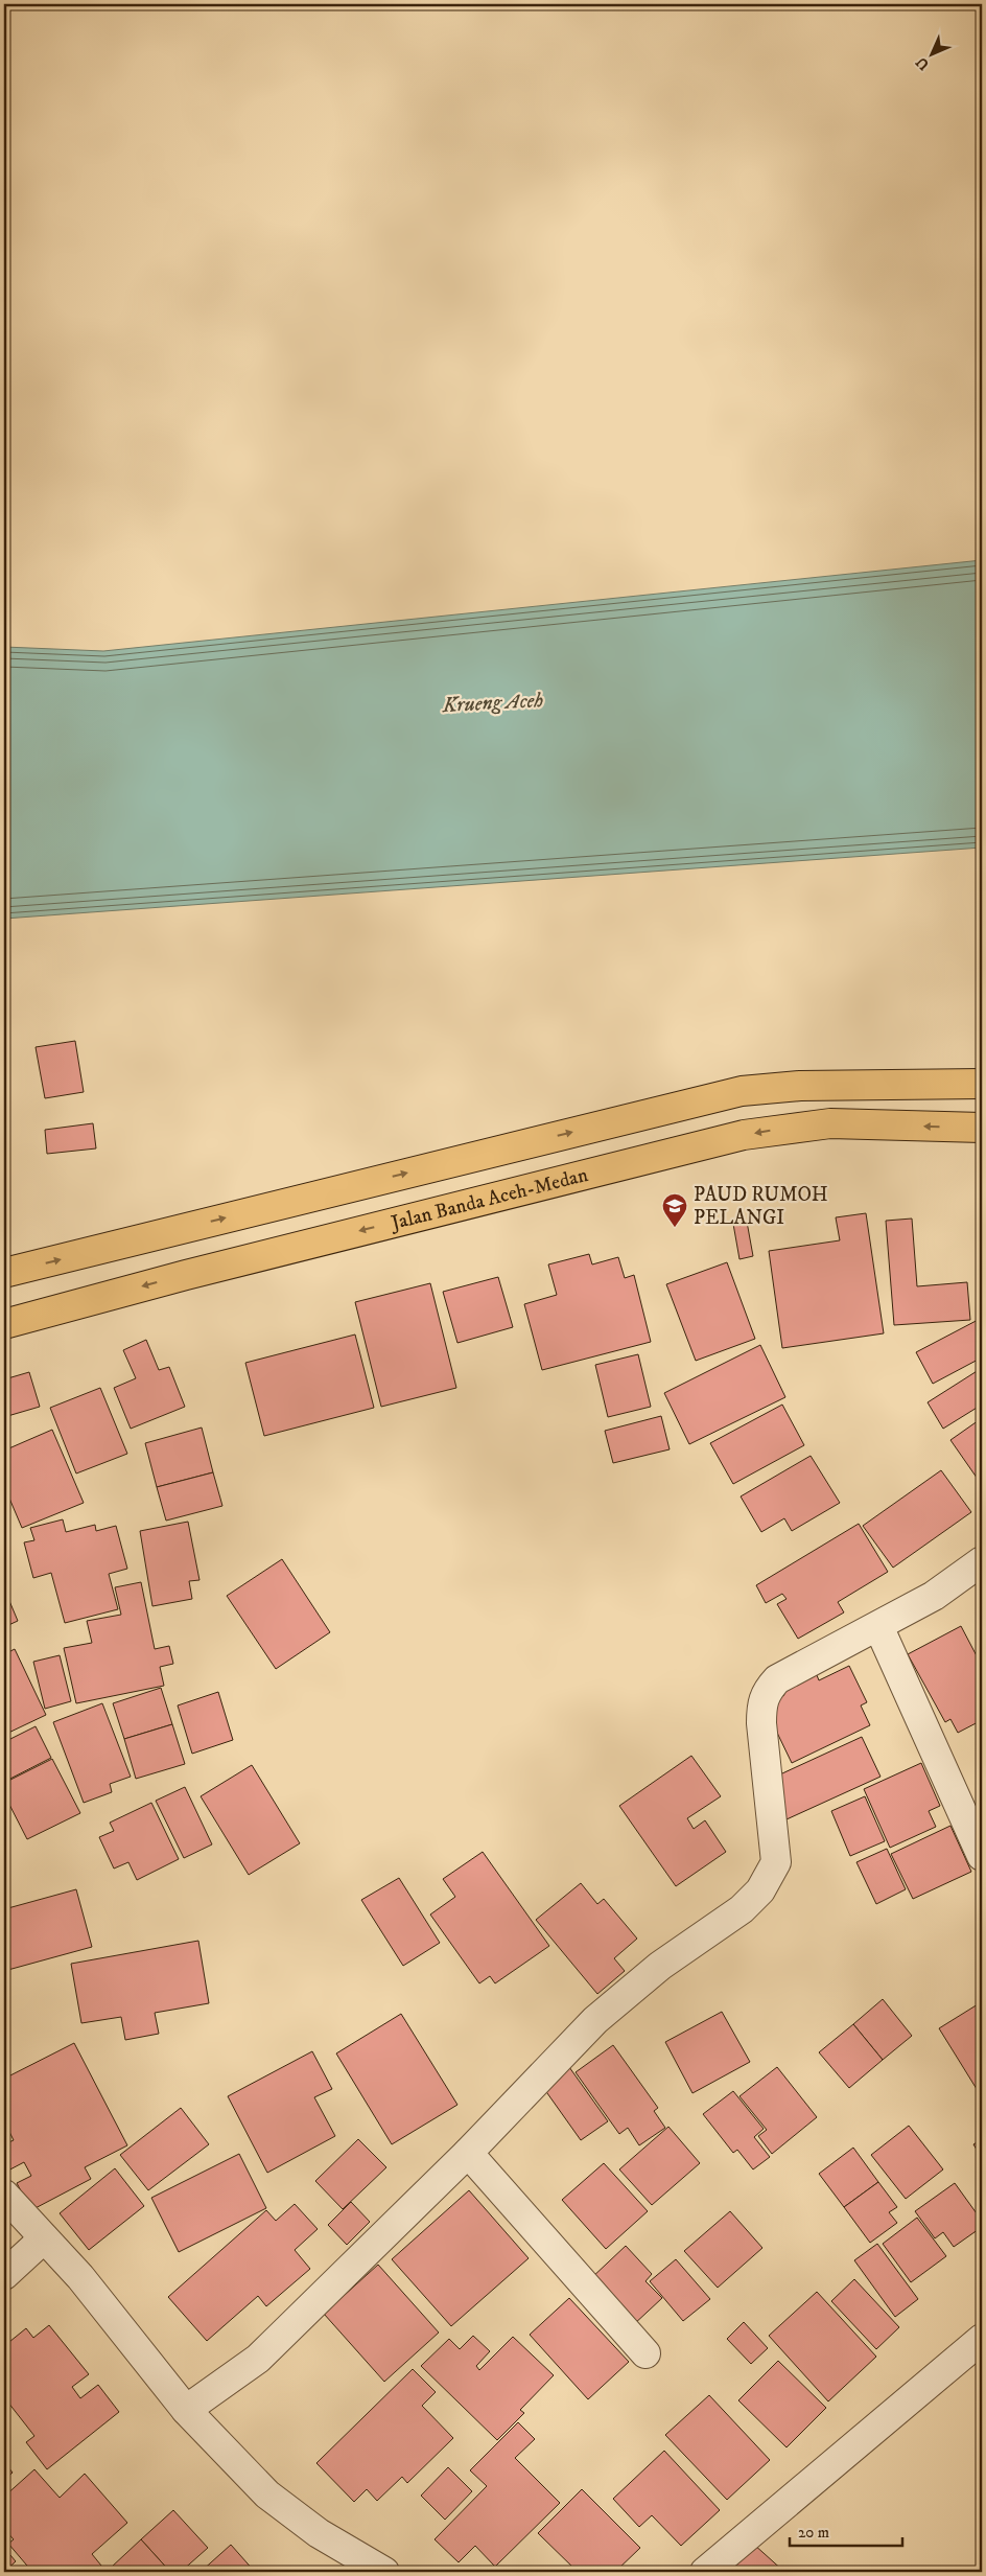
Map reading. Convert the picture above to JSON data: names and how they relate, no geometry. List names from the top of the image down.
{
  "streets": {
    "highway": ["Jalan Banda Aceh-Medan"]
  },
  "water": ["Krueng Aceh"],
  "places": {
    "school or university": ["PAUD RUMOH PELANGI"]
  },
  "scale_bar": "20 m",
  "north": "bottom left"
}
